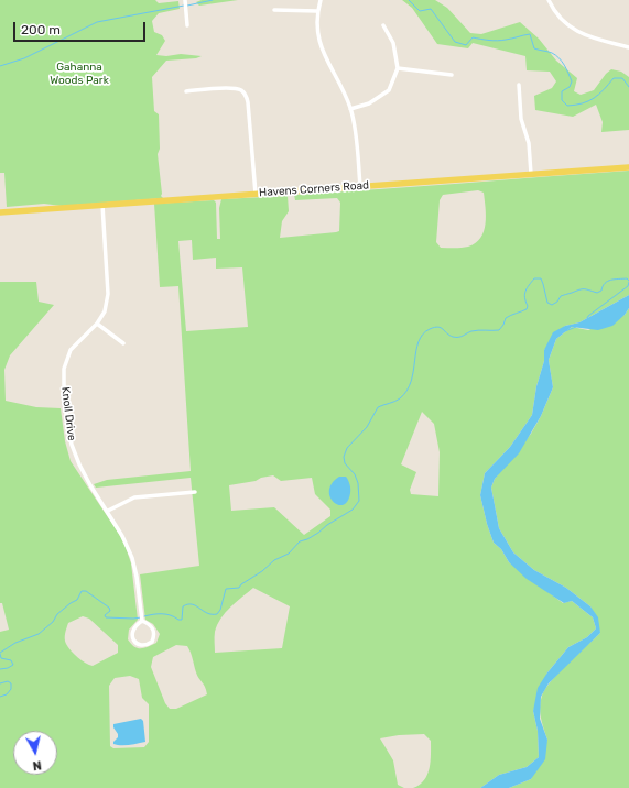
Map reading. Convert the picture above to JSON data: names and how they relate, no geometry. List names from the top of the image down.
{
  "streets": {
    "main road": ["Havens Corners Road"],
    "street": ["Knoll Drive"]
  },
  "crossings": [
    ["Havens Corners Road", "Knoll Drive"]
  ],
  "parks": ["Gahanna Woods Park"],
  "scale_bar": "200 m",
  "north": "bottom"
}
